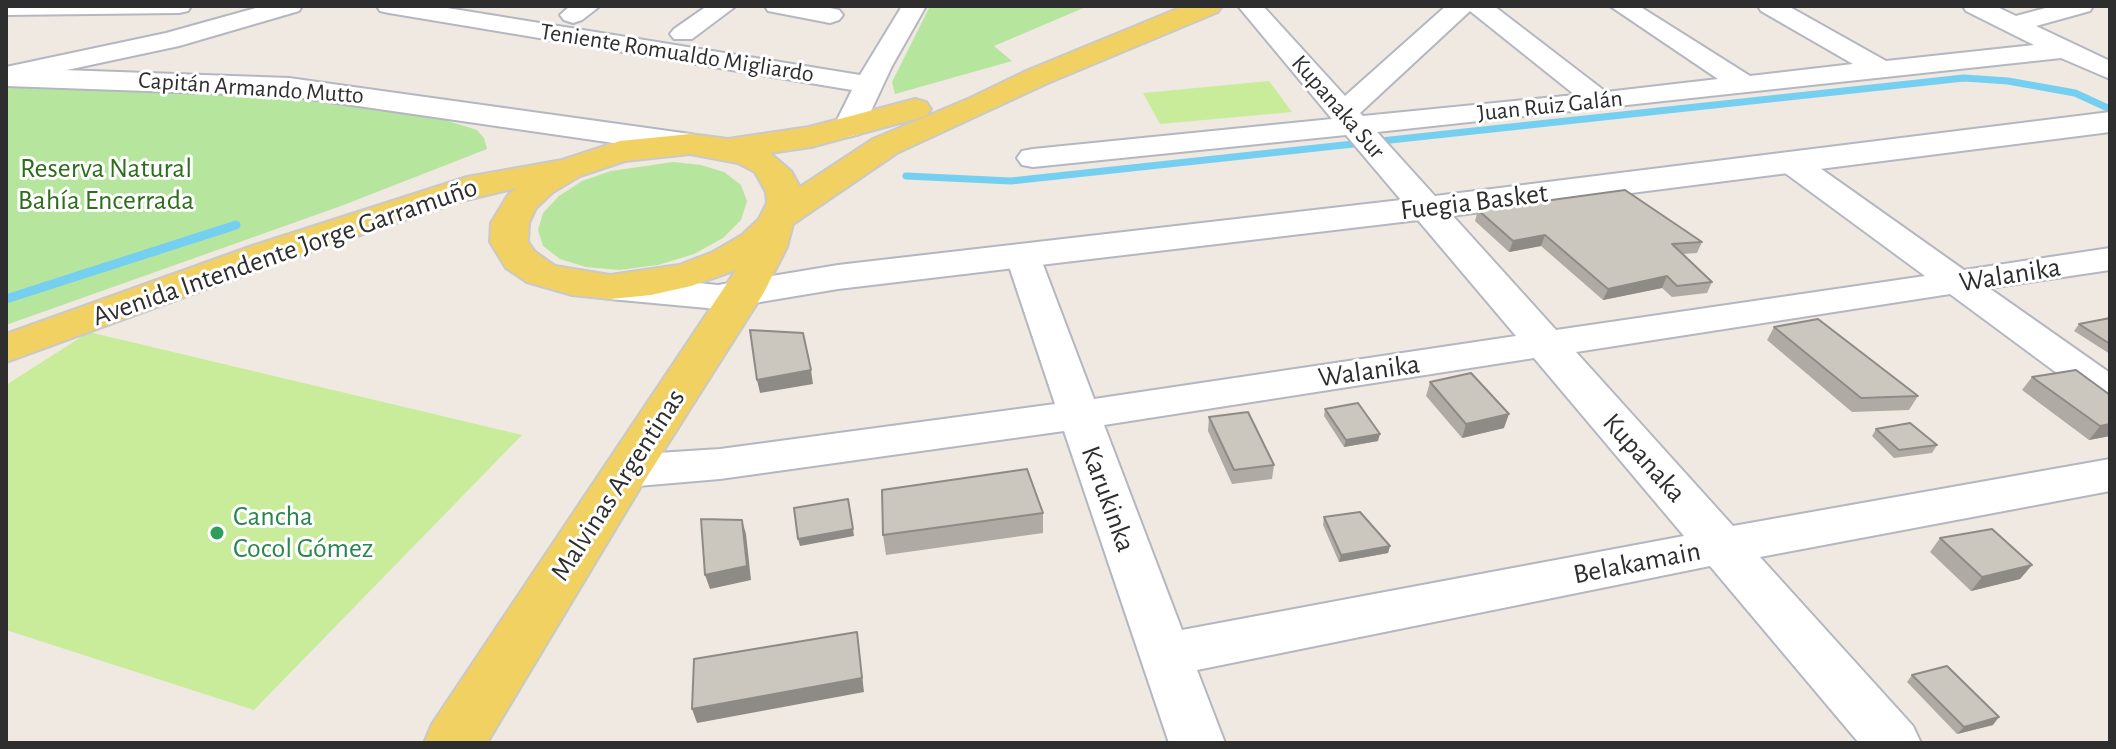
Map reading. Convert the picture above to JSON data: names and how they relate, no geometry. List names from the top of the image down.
{
  "streets": {
    "main road": [
      "Capitán Armando Mutto",
      "Fuegia Basket",
      "Avenida Intendente Jorge Garramuño",
      "Malvinas Argentinas"
    ],
    "street": [
      "Teniente Romualdo Migliardo",
      "Juan Ruiz Galán",
      "Kupanaka Sur",
      "Walanika",
      "Kupanaka",
      "Karukinka",
      "Belakamain"
    ]
  },
  "crossings": [
    ["Capitán Armando Mutto", "Avenida Intendente Jorge Garramuño"],
    ["Juan Ruiz Galán", "Kupanaka Sur"],
    ["Kupanaka Sur", "Fuegia Basket"],
    ["Kupanaka Sur", "Kupanaka"],
    ["Fuegia Basket", "Kupanaka"],
    ["Fuegia Basket", "Malvinas Argentinas"],
    ["Fuegia Basket", "Karukinka"],
    ["Walanika", "Kupanaka"],
    ["Walanika", "Malvinas Argentinas"],
    ["Walanika", "Karukinka"],
    ["Kupanaka", "Belakamain"],
    ["Karukinka", "Belakamain"]
  ],
  "parks": ["Reserva Natural Bahía Encerrada"],
  "places": ["Cancha Cocol Gómez"]
}
